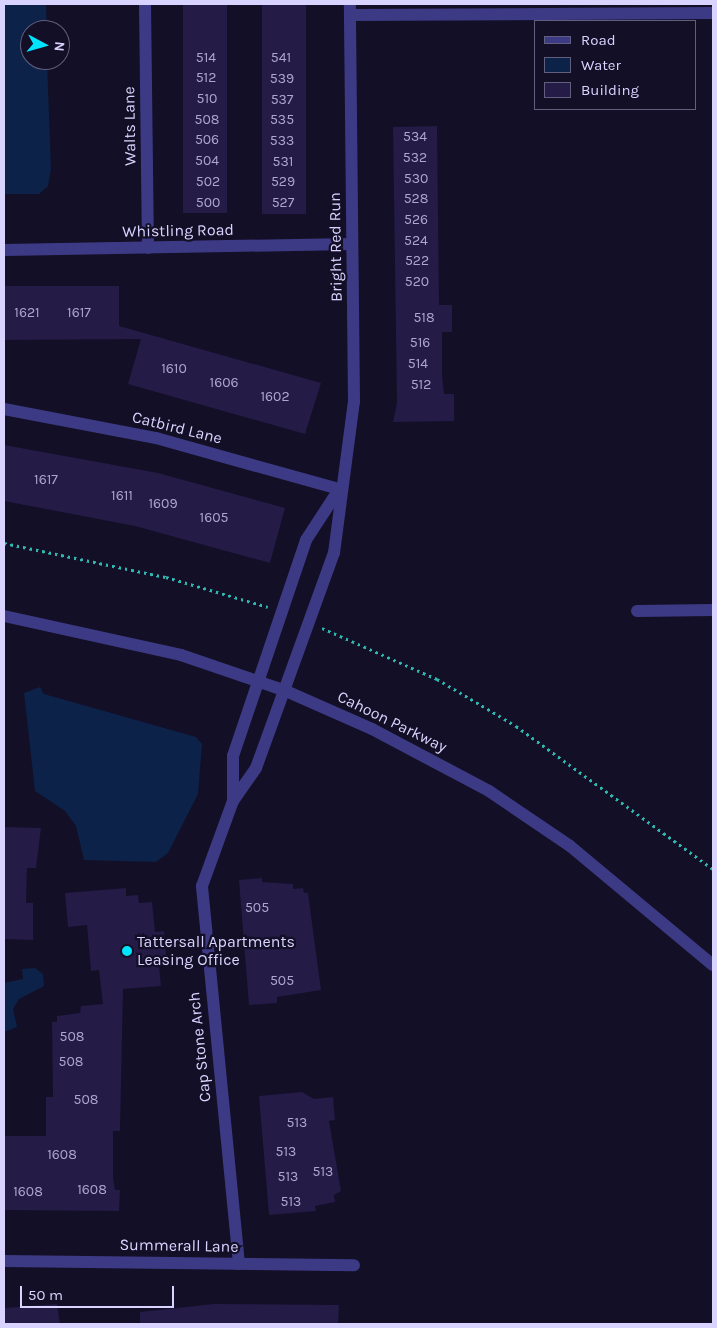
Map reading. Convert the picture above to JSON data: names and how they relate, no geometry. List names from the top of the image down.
{
  "streets": {
    "street": [
      "Walts Lane",
      "Whistling Road",
      "Bright Red Run",
      "Catbird Lane",
      "Cahoon Parkway",
      "Cap Stone Arch",
      "Summerall Lane"
    ]
  },
  "crossings": [
    ["Walts Lane", "Whistling Road"],
    ["Whistling Road", "Bright Red Run"],
    ["Bright Red Run", "Catbird Lane"],
    ["Bright Red Run", "Cahoon Parkway"],
    ["Bright Red Run", "Cap Stone Arch"],
    ["Cahoon Parkway", "Cap Stone Arch"],
    ["Cap Stone Arch", "Summerall Lane"]
  ],
  "places": ["Tattersall Apartments Leasing Office"],
  "house_numbers": [
    "514",
    "541",
    "512",
    "539",
    "510",
    "537",
    "508",
    "535",
    "534",
    "506",
    "533",
    "532",
    "504",
    "531",
    "530",
    "502",
    "529",
    "528",
    "500",
    "527",
    "526",
    "524",
    "522",
    "520",
    "1621",
    "1617",
    "518",
    "516",
    "514",
    "1610",
    "1606",
    "512",
    "1602",
    "1617",
    "1611",
    "1609",
    "1605",
    "505",
    "505",
    "508",
    "508",
    "508",
    "513",
    "513",
    "1608",
    "513",
    "513",
    "1608",
    "1608",
    "513"
  ],
  "legend": ["Road", "Water", "Building"],
  "scale_bar": "50 m",
  "north": "right"
}
